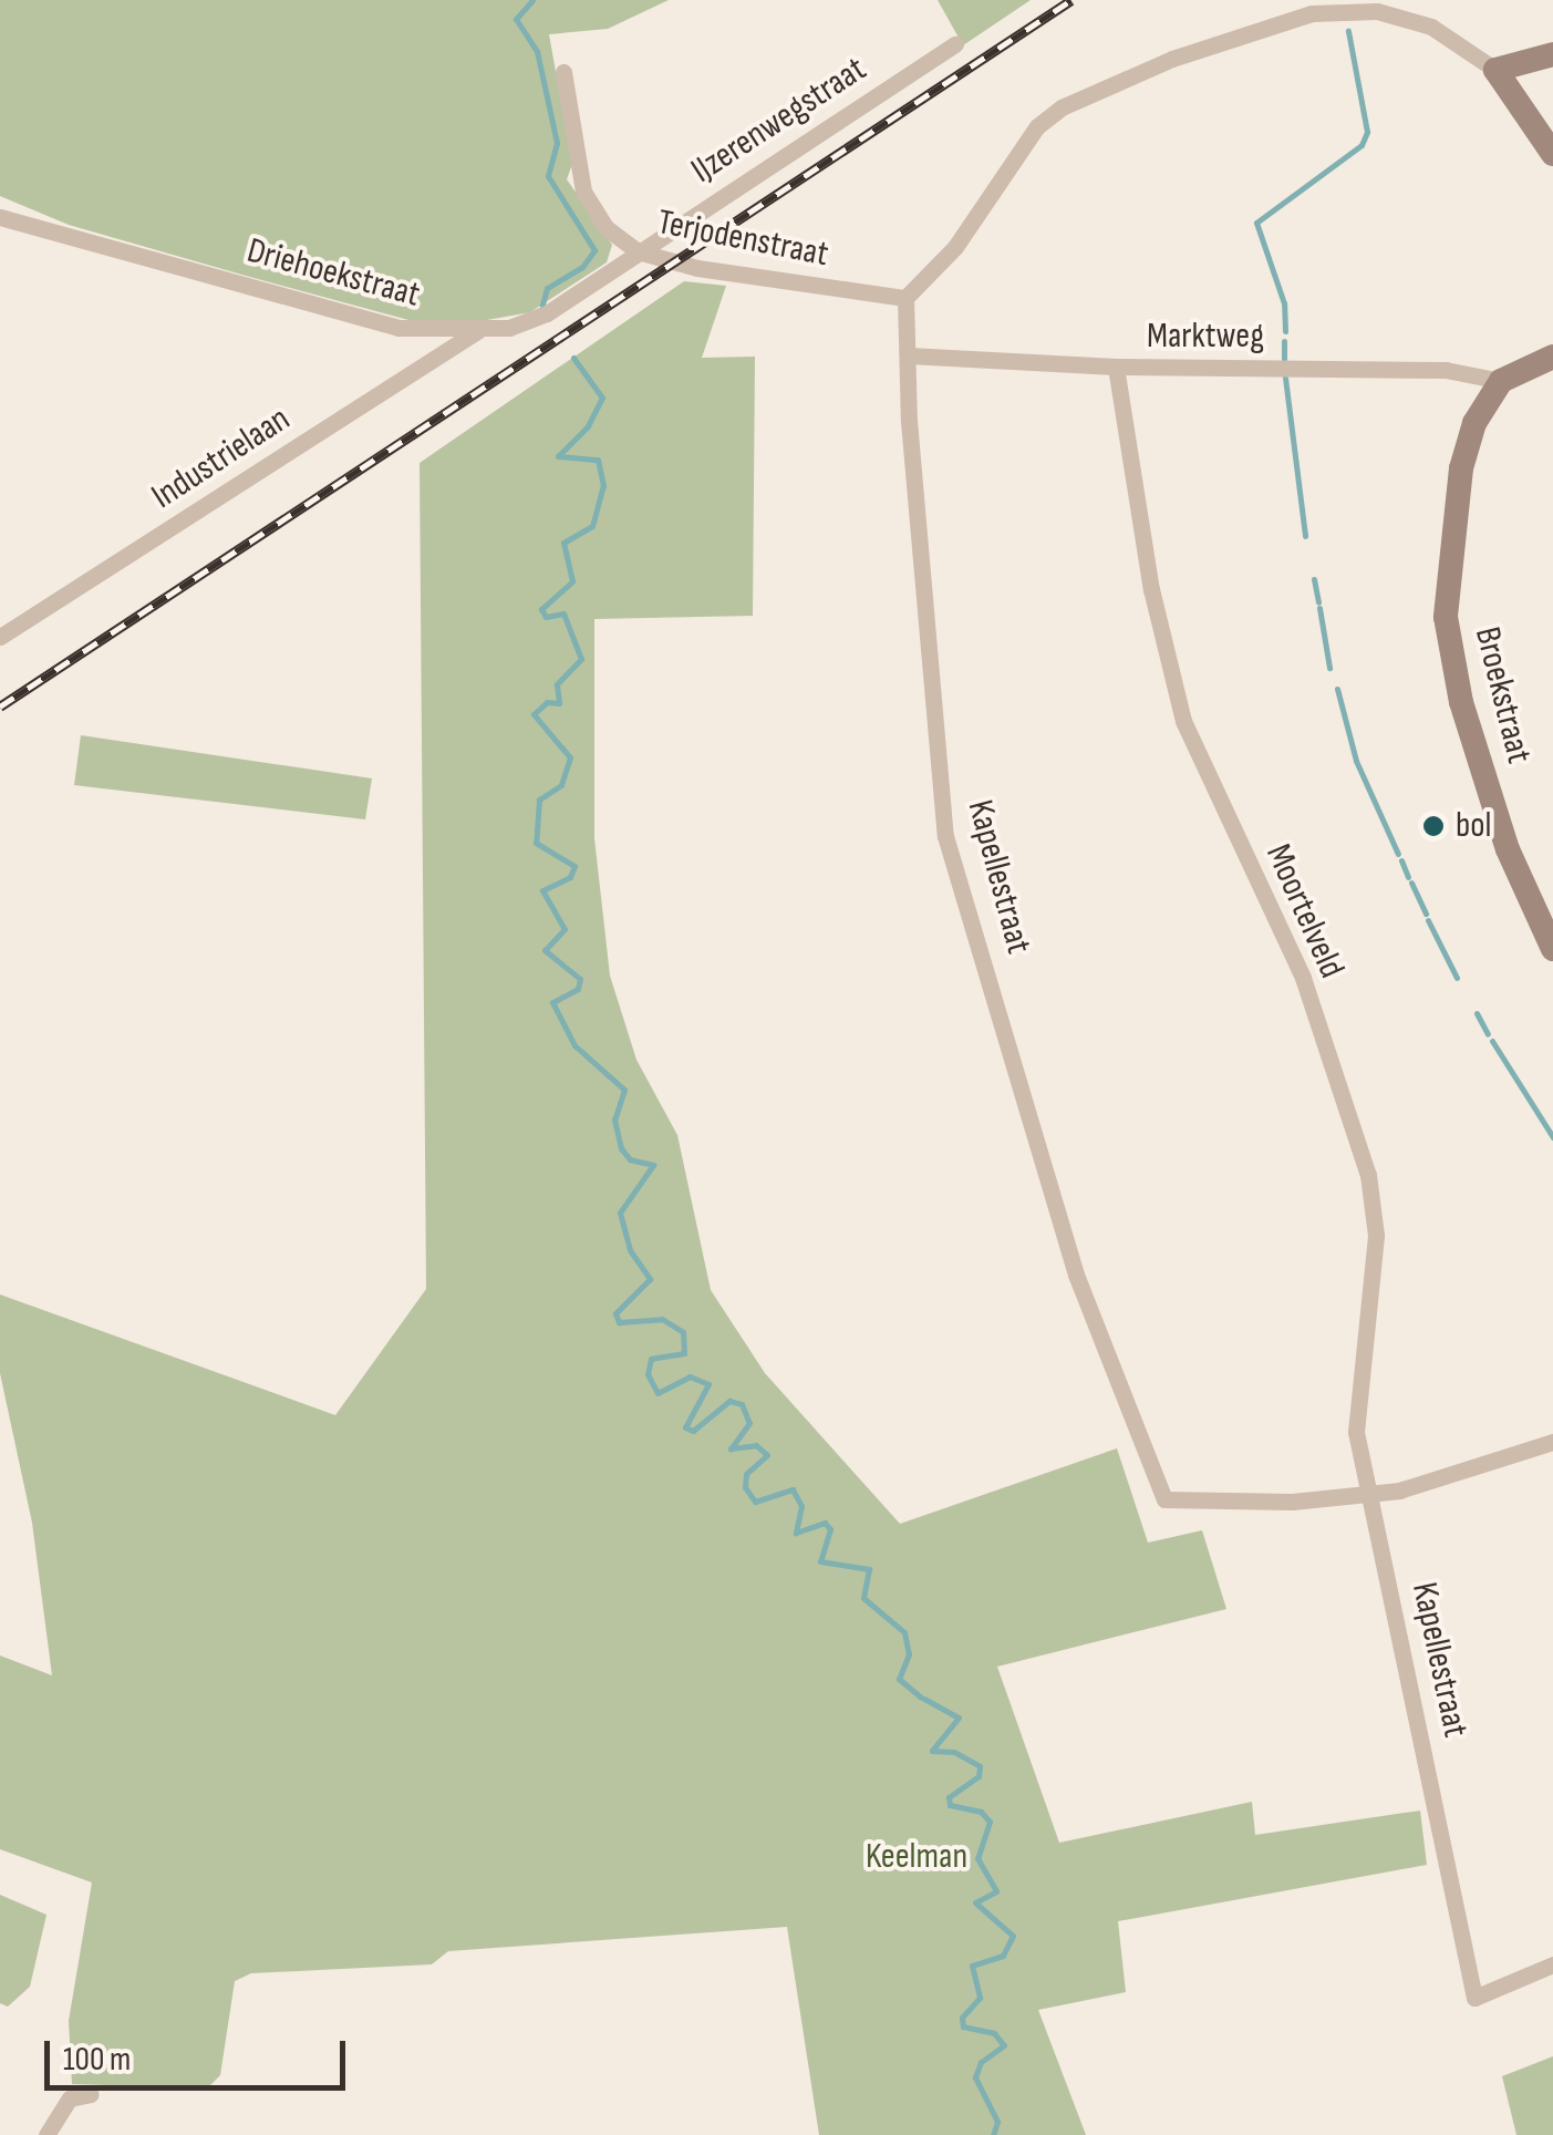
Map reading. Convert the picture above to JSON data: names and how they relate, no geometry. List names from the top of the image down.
{
  "streets": {
    "street": [
      "IJzerenwegstraat",
      "Terjodenstraat",
      "Driehoekstraat",
      "Marktweg",
      "Industrielaan",
      "Broekstraat",
      "Kapellestraat",
      "Moortelveld"
    ]
  },
  "crossings": [
    ["IJzerenwegstraat", "Terjodenstraat"],
    ["IJzerenwegstraat", "Driehoekstraat"],
    ["Terjodenstraat", "Driehoekstraat"],
    ["Terjodenstraat", "Kapellestraat"],
    ["Driehoekstraat", "Industrielaan"],
    ["Marktweg", "Broekstraat"],
    ["Marktweg", "Kapellestraat"],
    ["Marktweg", "Moortelveld"],
    ["Kapellestraat", "Moortelveld"]
  ],
  "parks": ["Keelman"],
  "places": ["bol"],
  "scale_bar": "100 m"
}
